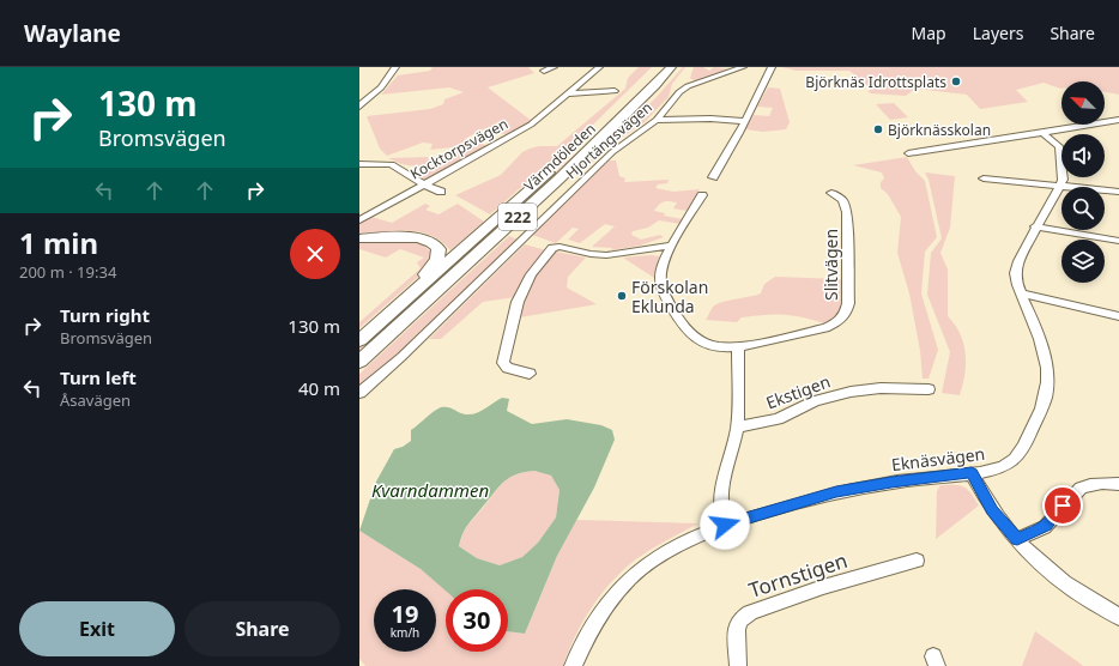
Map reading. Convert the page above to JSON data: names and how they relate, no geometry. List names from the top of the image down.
{
  "streets": {
    "highway": ["Värmdöleden", "222"],
    "street": [
      "Hjortängsvägen",
      "Kocktorpsvägen",
      "Slitvägen",
      "Ekstigen",
      "Eknäsvägen",
      "Tornstigen"
    ]
  },
  "water": ["Kvarndammen"],
  "places": ["Björknäs Idrottsplats", "Björknässkolan", "Förskolan Eklunda"],
  "north": "top left",
  "page": {
    "header": "Waylane",
    "nav": ["Map", "Layers", "Share"],
    "turn": ["130 m", "Bromsvägen"],
    "heading": ["1 min", "200 m · 19:34"],
    "list": [
      {
        "name": "Turn right",
        "note": "Bromsvägen",
        "value": "130 m"
      },
      {
        "name": "Turn left",
        "note": "Åsavägen",
        "value": "40 m"
      }
    ],
    "speed": "19 km/h",
    "limit": "30",
    "buttons": ["Exit", "Share"]
  }
}
